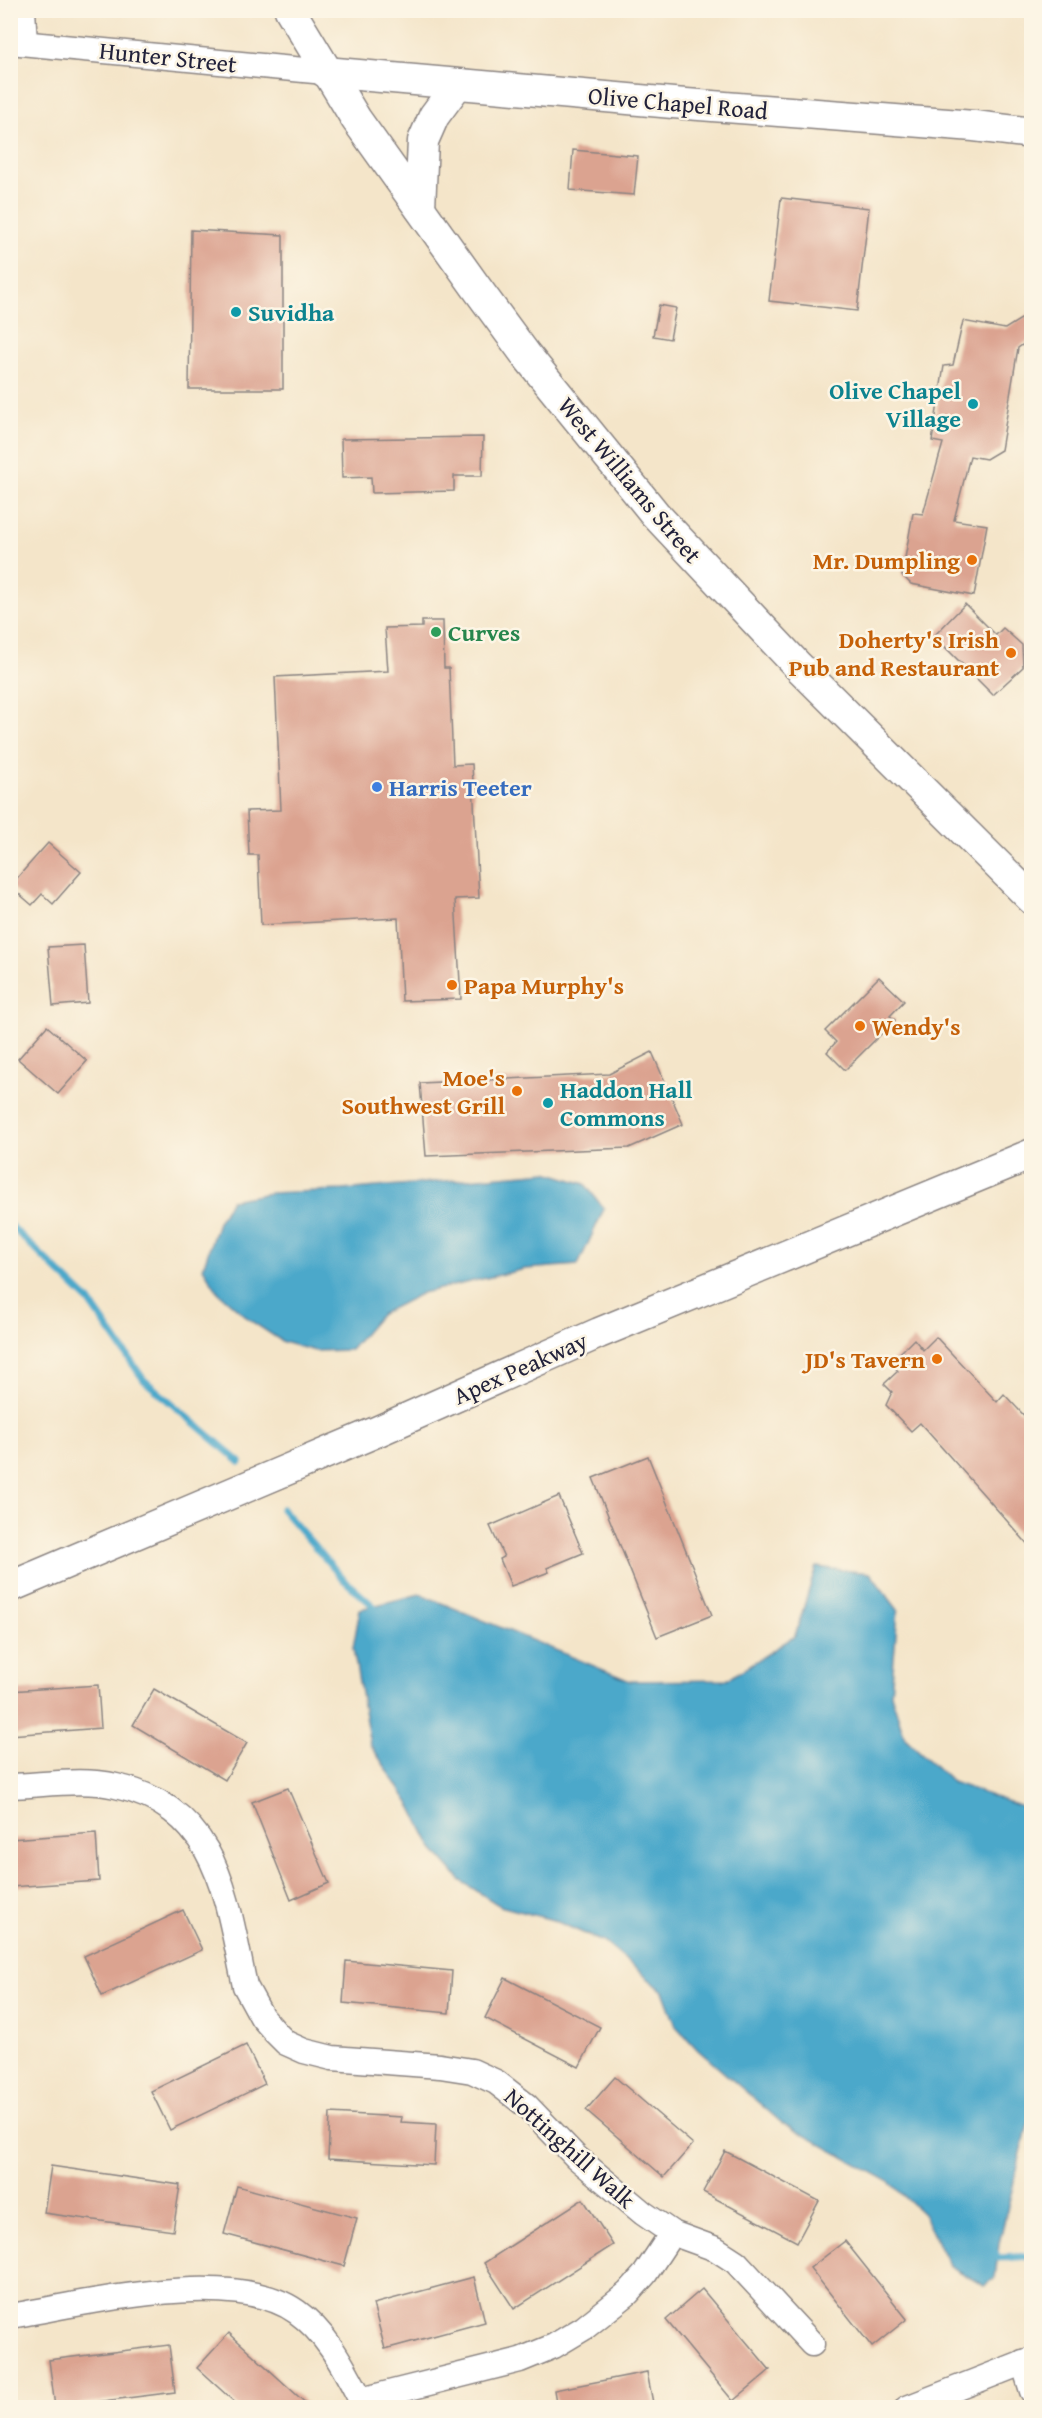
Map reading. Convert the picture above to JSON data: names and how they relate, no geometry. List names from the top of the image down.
{
  "streets": {
    "main road": ["Olive Chapel Road", "West Williams Street", "Apex Peakway"],
    "street": ["Hunter Street", "Nottinghill Walk"]
  },
  "crossings": [
    ["Hunter Street", "Olive Chapel Road"],
    ["Hunter Street", "West Williams Street"],
    ["Olive Chapel Road", "West Williams Street"]
  ],
  "places": [
    "Suvidha",
    "Olive Chapel Village",
    "Mr. Dumpling",
    "Curves",
    "Doherty's Irish Pub and Restaurant",
    "Harris Teeter",
    "Papa Murphy's",
    "Wendy's",
    "Moe's Southwest Grill",
    "Haddon Hall Commons",
    "JD's Tavern"
  ]
}
